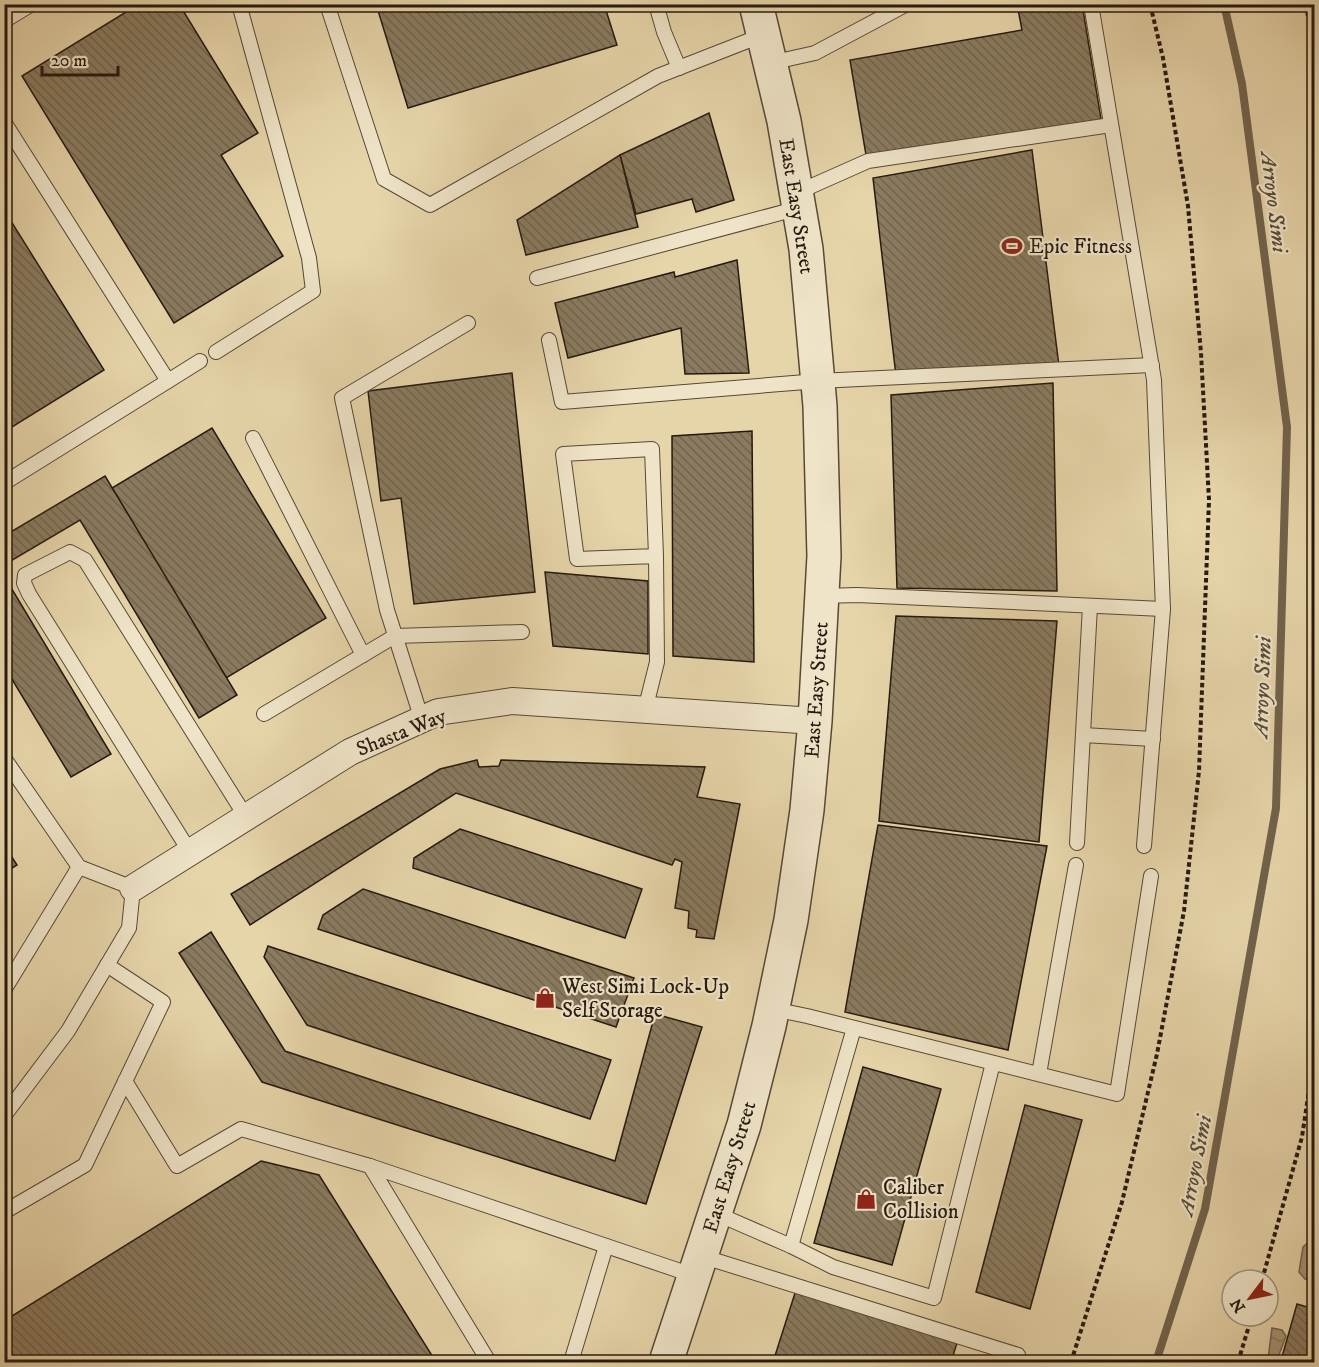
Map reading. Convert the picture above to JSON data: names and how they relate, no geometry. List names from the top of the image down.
{
  "streets": {
    "street": ["East Easy Street", "Shasta Way"]
  },
  "crossings": [
    ["East Easy Street", "Shasta Way"]
  ],
  "water": ["Arroyo Simi"],
  "places": {
    "sports": ["Epic Fitness"],
    "shop": ["West Simi Lock-Up Self Storage", "Caliber Collision"]
  },
  "scale_bar": "20 m",
  "north": "bottom left"
}
